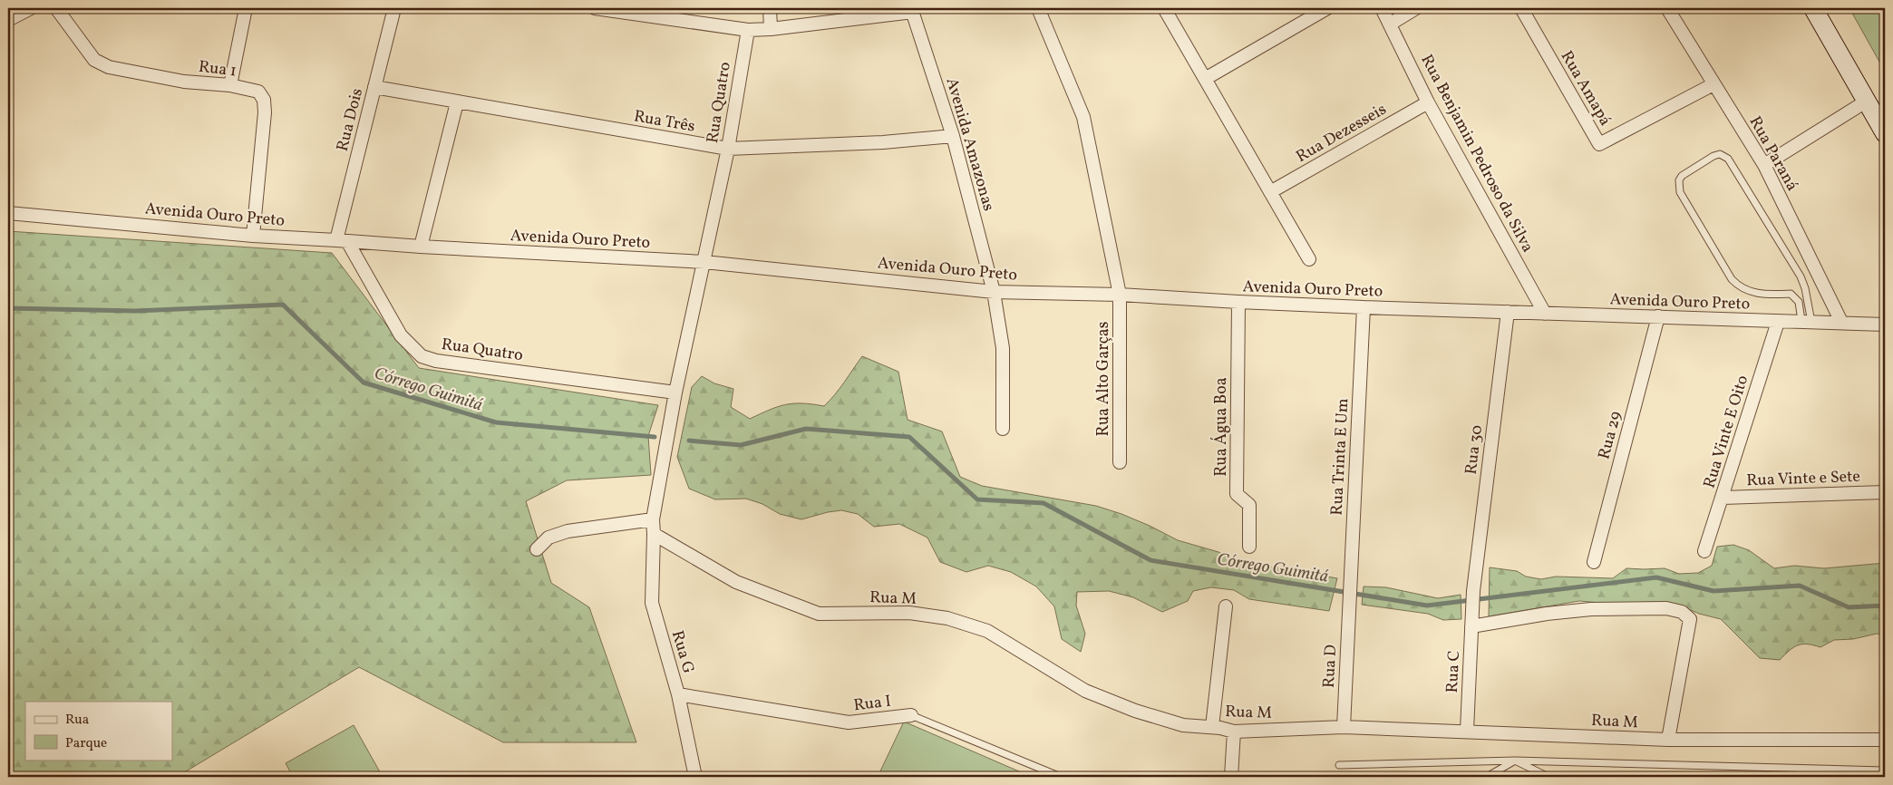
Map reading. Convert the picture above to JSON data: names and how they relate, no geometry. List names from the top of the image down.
{
  "streets": {
    "street": [
      "Rua 1",
      "Rua Amapá",
      "Rua Quatro",
      "Rua Dois",
      "Rua Três",
      "Rua Dezesseis",
      "Avenida Amazonas",
      "Rua Benjamin Pedroso da Silva",
      "Rua Paraná",
      "Avenida Ouro Preto",
      "Rua Alto Garças",
      "Rua Água Boa",
      "Rua Vinte E Oito",
      "Rua 29",
      "Rua 30",
      "Rua Trinta E Um",
      "Rua Vinte e Sete",
      "Rua M",
      "Rua G",
      "Rua D",
      "Rua C",
      "Rua I"
    ]
  },
  "crossings": [
    ["Rua 1", "Avenida Ouro Preto"],
    ["Rua Amapá", "Rua Paraná"],
    ["Rua Quatro", "Rua Dois"],
    ["Rua Quatro", "Rua Três"],
    ["Rua Quatro", "Avenida Ouro Preto"],
    ["Rua Quatro", "Rua M"],
    ["Rua Quatro", "Rua G"],
    ["Rua Dois", "Rua Três"],
    ["Rua Dois", "Avenida Ouro Preto"],
    ["Rua Três", "Avenida Amazonas"],
    ["Rua Dezesseis", "Rua Benjamin Pedroso da Silva"],
    ["Avenida Amazonas", "Avenida Ouro Preto"],
    ["Rua Benjamin Pedroso da Silva", "Avenida Ouro Preto"],
    ["Rua Paraná", "Avenida Ouro Preto"],
    ["Avenida Ouro Preto", "Rua Alto Garças"],
    ["Avenida Ouro Preto", "Rua Água Boa"],
    ["Avenida Ouro Preto", "Rua Vinte E Oito"],
    ["Avenida Ouro Preto", "Rua 29"],
    ["Avenida Ouro Preto", "Rua 30"],
    ["Avenida Ouro Preto", "Rua Trinta E Um"],
    ["Rua Vinte E Oito", "Rua Vinte e Sete"],
    ["Rua 30", "Rua C"],
    ["Rua Trinta E Um", "Rua D"],
    ["Rua M", "Rua G"],
    ["Rua M", "Rua D"],
    ["Rua M", "Rua C"],
    ["Rua G", "Rua I"]
  ],
  "water": ["Córrego Guimitá"],
  "legend": ["Rua", "Parque"]
}
